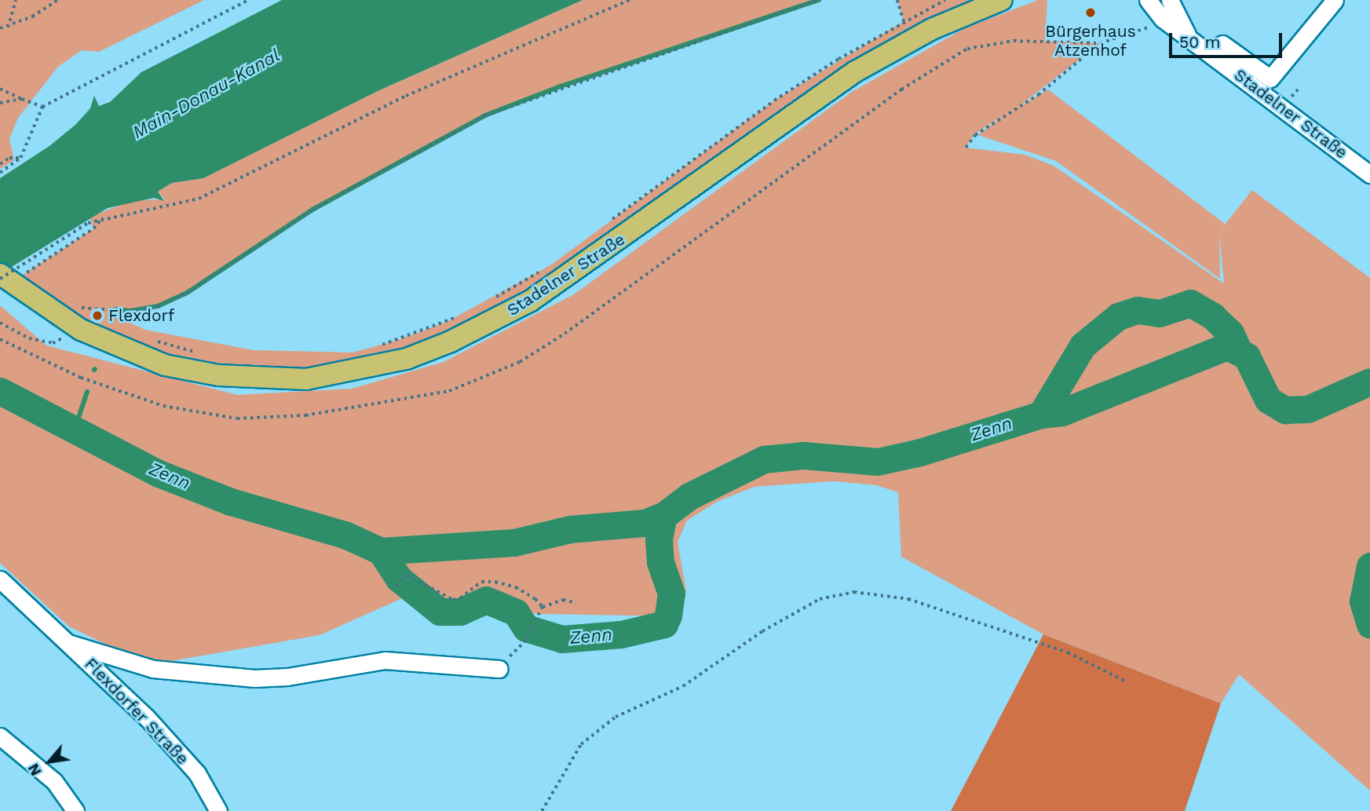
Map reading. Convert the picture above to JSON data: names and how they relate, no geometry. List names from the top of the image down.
{
  "streets": {
    "main road": ["Stadelner Straße"],
    "street": ["Flexdorfer Straße"]
  },
  "water": ["Main-Donau-Kanal", "Zenn"],
  "places": ["Bürgerhaus Atzenhof", "Flexdorf"],
  "scale_bar": "50 m",
  "north": "bottom left"
}
